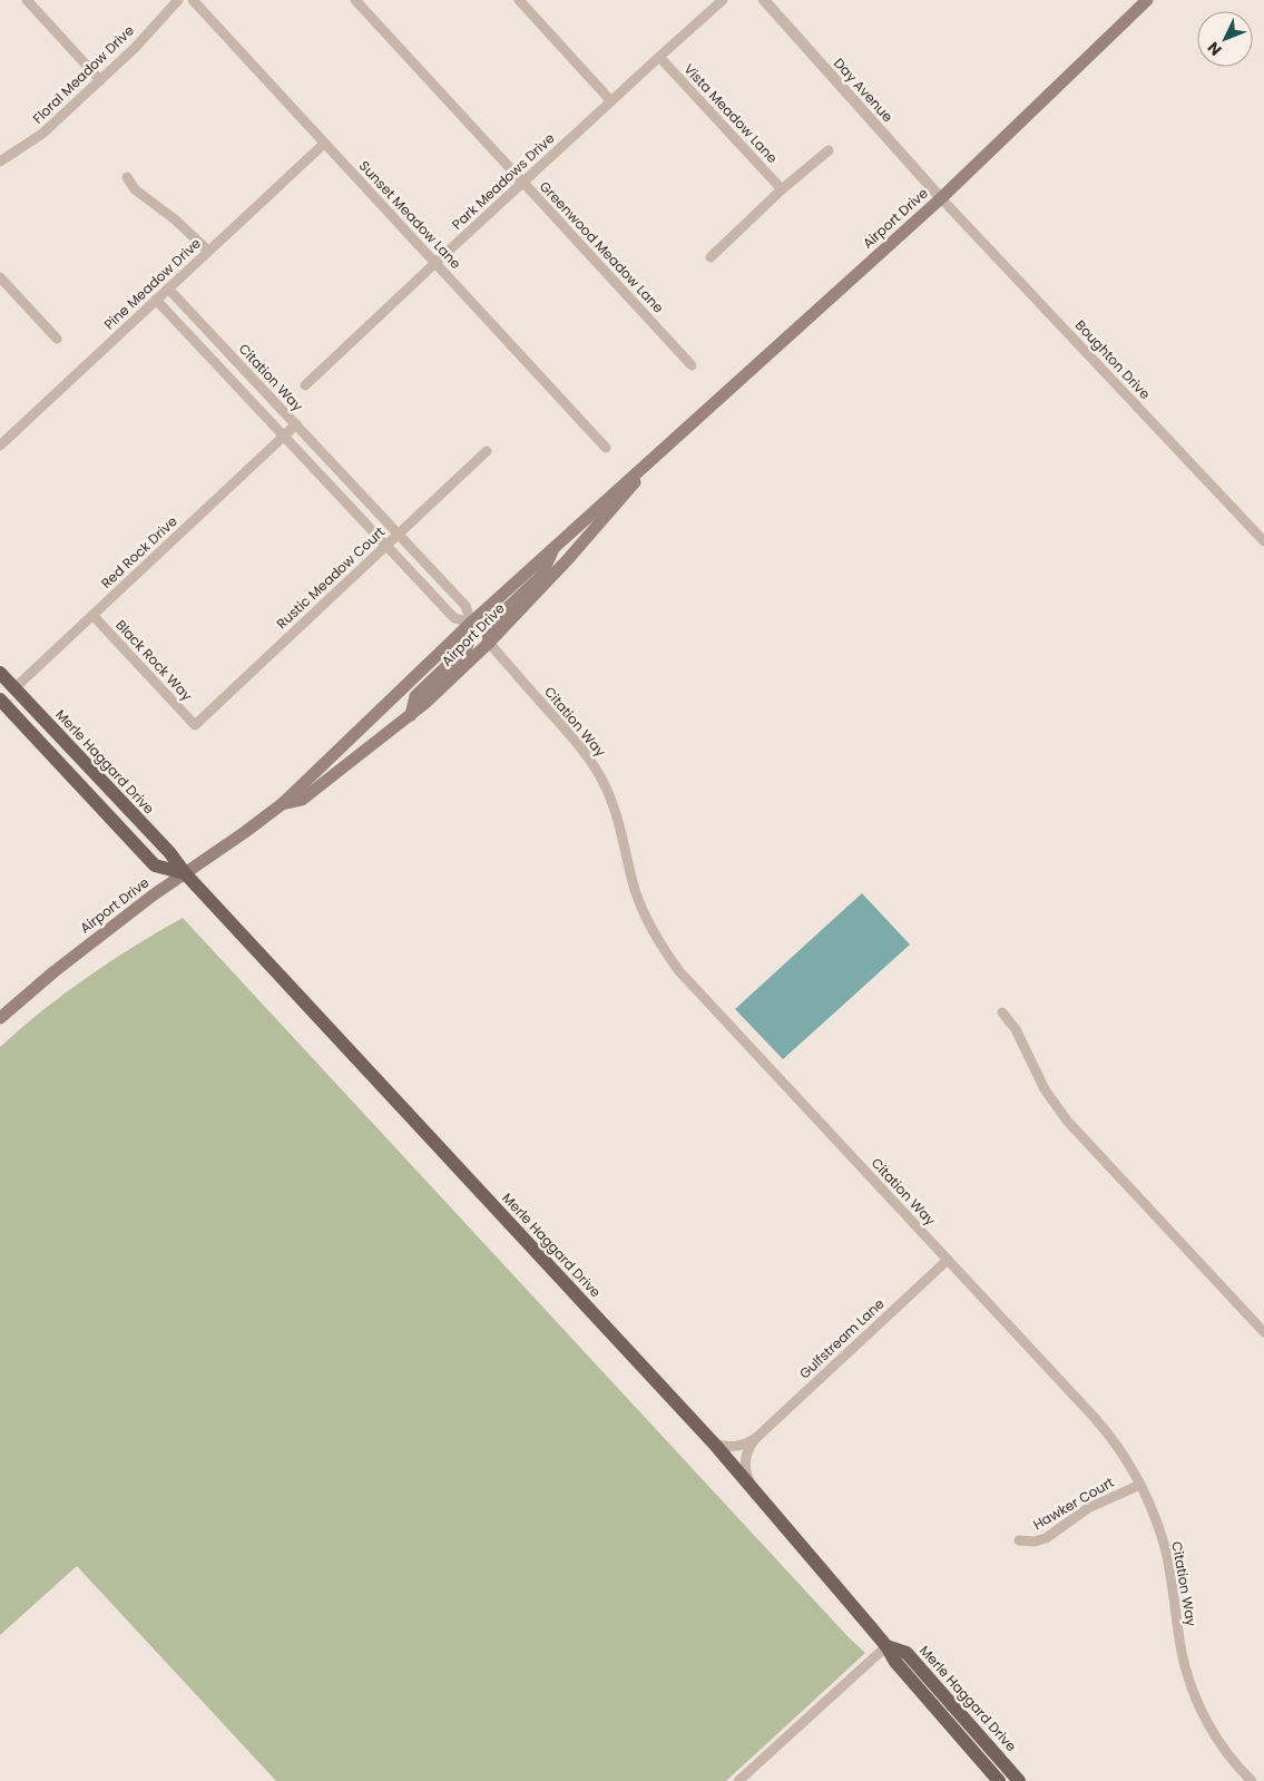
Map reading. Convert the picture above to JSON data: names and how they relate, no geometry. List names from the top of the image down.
{
  "streets": {
    "main road": ["Airport Drive", "Merle Haggard Drive"],
    "street": [
      "Floral Meadow Drive",
      "Day Avenue",
      "Vista Meadow Lane",
      "Park Meadows Drive",
      "Sunset Meadow Lane",
      "Greenwood Meadow Lane",
      "Pine Meadow Drive",
      "Boughton Drive",
      "Citation Way",
      "Red Rock Drive",
      "Rustic Meadow Court",
      "Black Rock Way",
      "Gulfstream Lane",
      "Hawker Court"
    ]
  },
  "crossings": [
    ["Day Avenue", "Airport Drive"],
    ["Day Avenue", "Boughton Drive"],
    ["Vista Meadow Lane", "Park Meadows Drive"],
    ["Park Meadows Drive", "Sunset Meadow Lane"],
    ["Park Meadows Drive", "Greenwood Meadow Lane"],
    ["Sunset Meadow Lane", "Pine Meadow Drive"],
    ["Airport Drive", "Boughton Drive"],
    ["Airport Drive", "Citation Way"],
    ["Airport Drive", "Merle Haggard Drive"],
    ["Pine Meadow Drive", "Citation Way"],
    ["Citation Way", "Red Rock Drive"],
    ["Citation Way", "Rustic Meadow Court"],
    ["Citation Way", "Gulfstream Lane"],
    ["Citation Way", "Hawker Court"],
    ["Red Rock Drive", "Black Rock Way"],
    ["Red Rock Drive", "Merle Haggard Drive"],
    ["Rustic Meadow Court", "Black Rock Way"],
    ["Merle Haggard Drive", "Gulfstream Lane"]
  ],
  "north": "bottom left"
}
